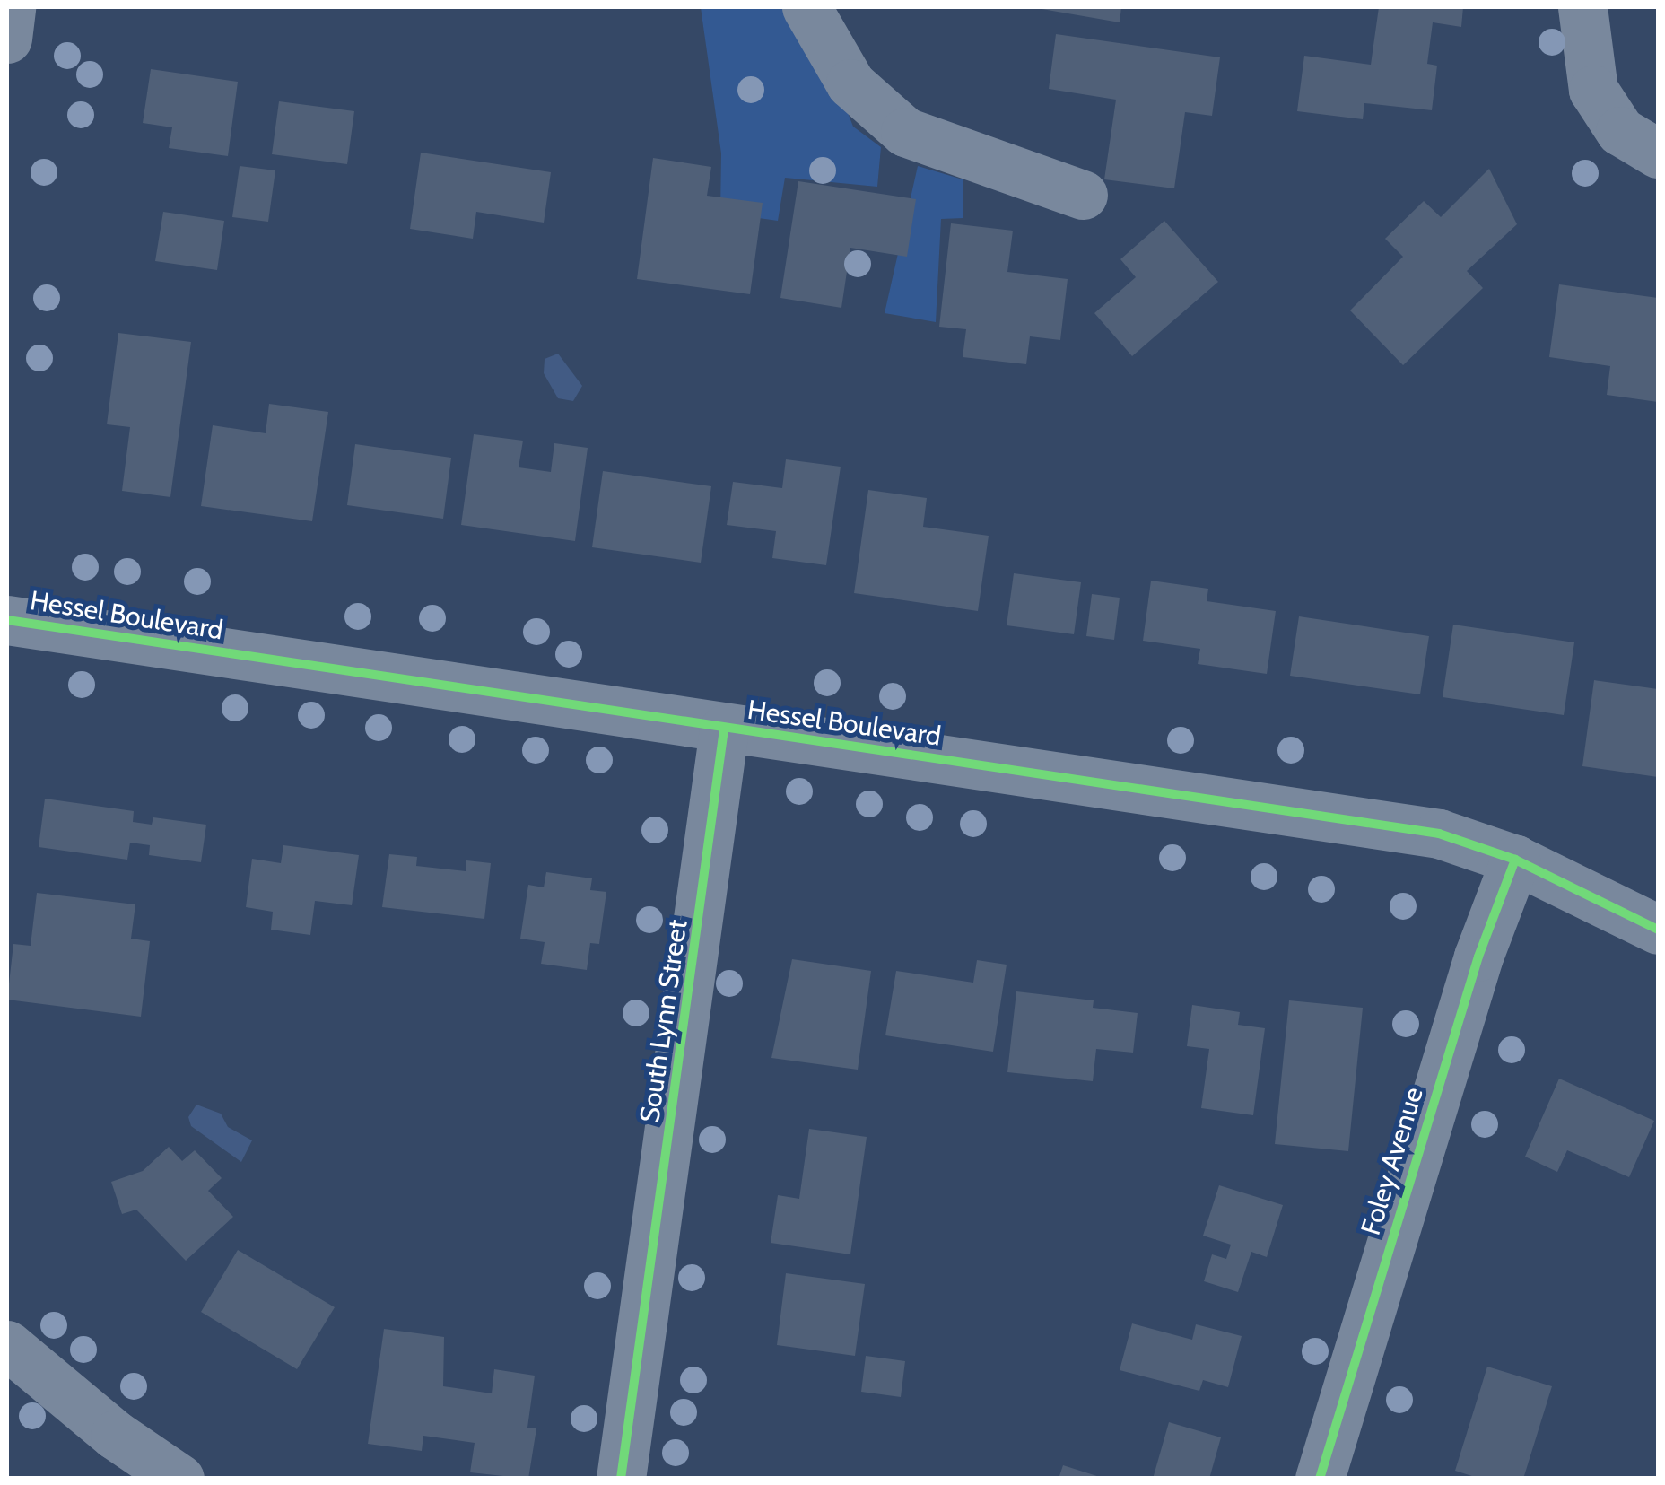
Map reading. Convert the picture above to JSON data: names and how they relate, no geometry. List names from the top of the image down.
{
  "streets": {
    "street": ["Hessel Boulevard", "South Lynn Street", "Foley Avenue"]
  },
  "crossings": [
    ["Hessel Boulevard", "South Lynn Street"],
    ["Hessel Boulevard", "Foley Avenue"]
  ]
}
